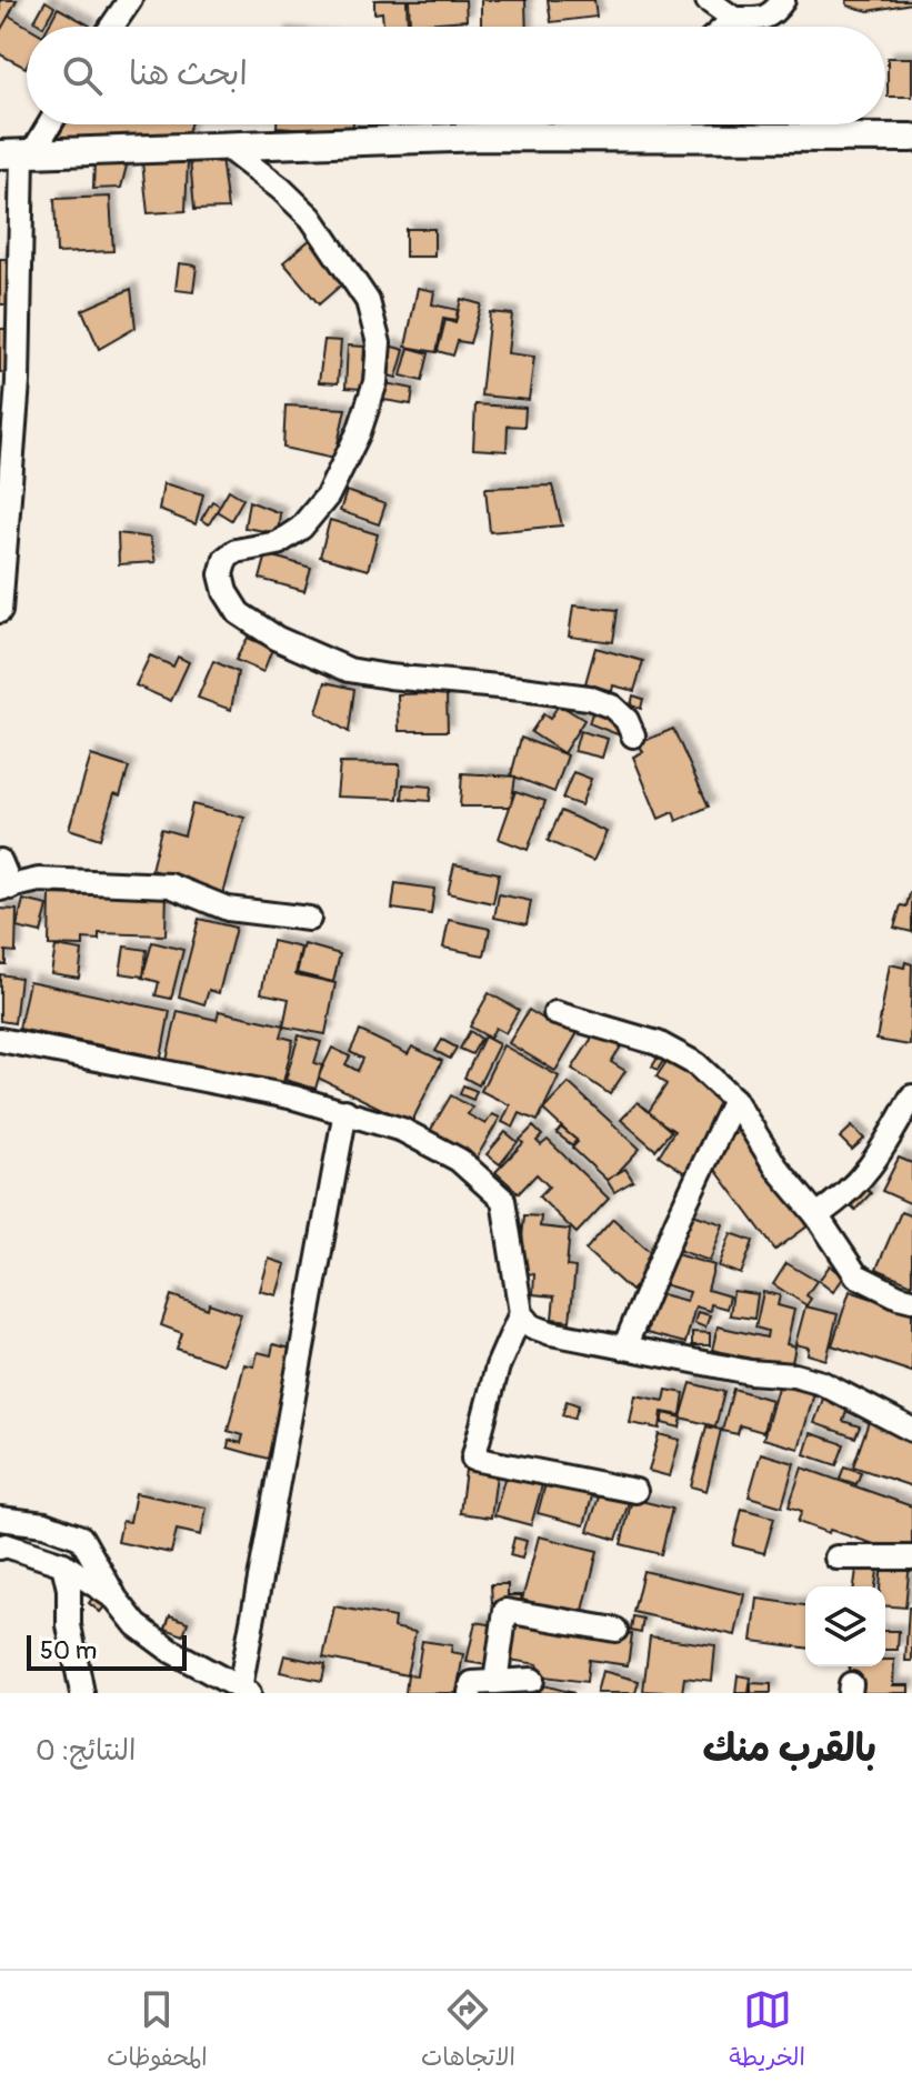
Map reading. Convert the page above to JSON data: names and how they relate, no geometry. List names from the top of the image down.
{
  "scale_bar": "50 m",
  "page": {
    "search": "ابحث هنا",
    "scale": "50 m",
    "heading": ["بالقرب منك", "النتائج: 0"],
    "nav": ["الخريطة", "الاتجاهات", "المحفوظات"]
  }
}
